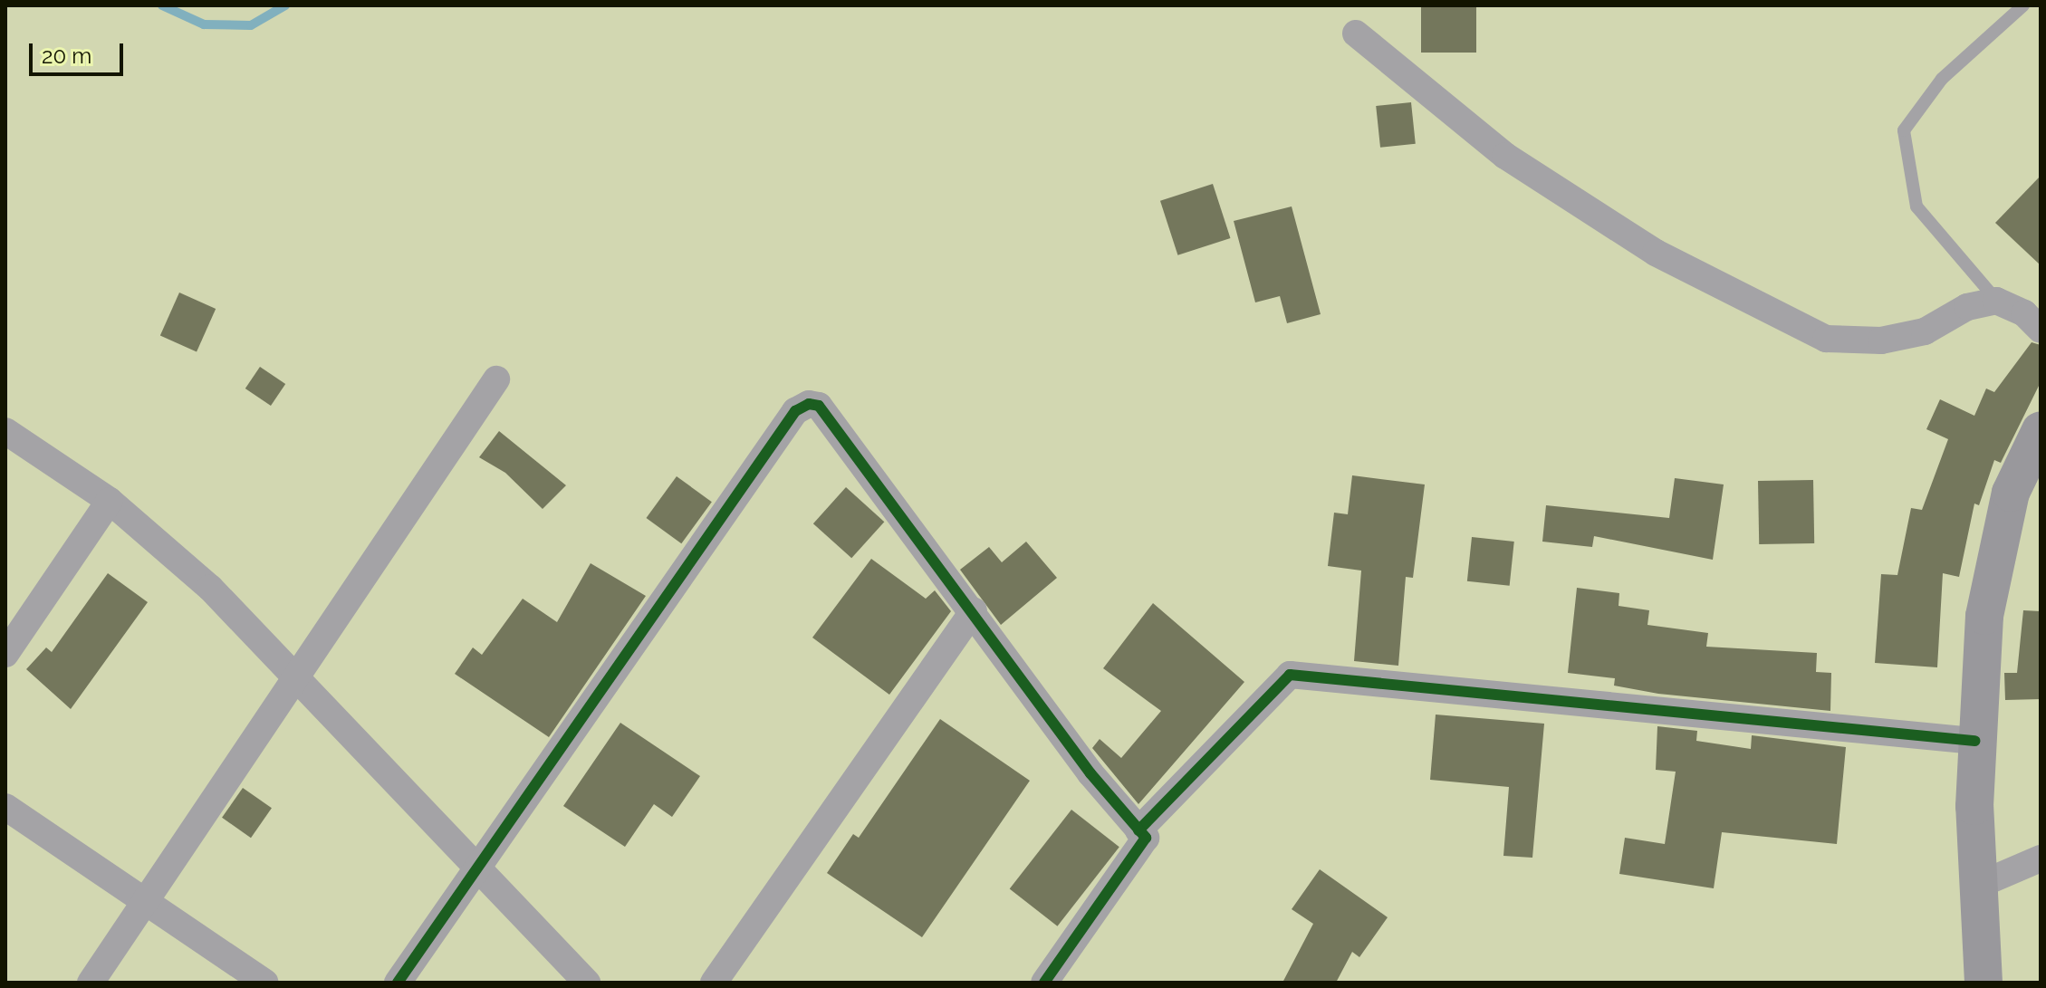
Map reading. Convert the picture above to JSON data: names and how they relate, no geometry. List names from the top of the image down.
{
  "scale_bar": "20 m"
}
